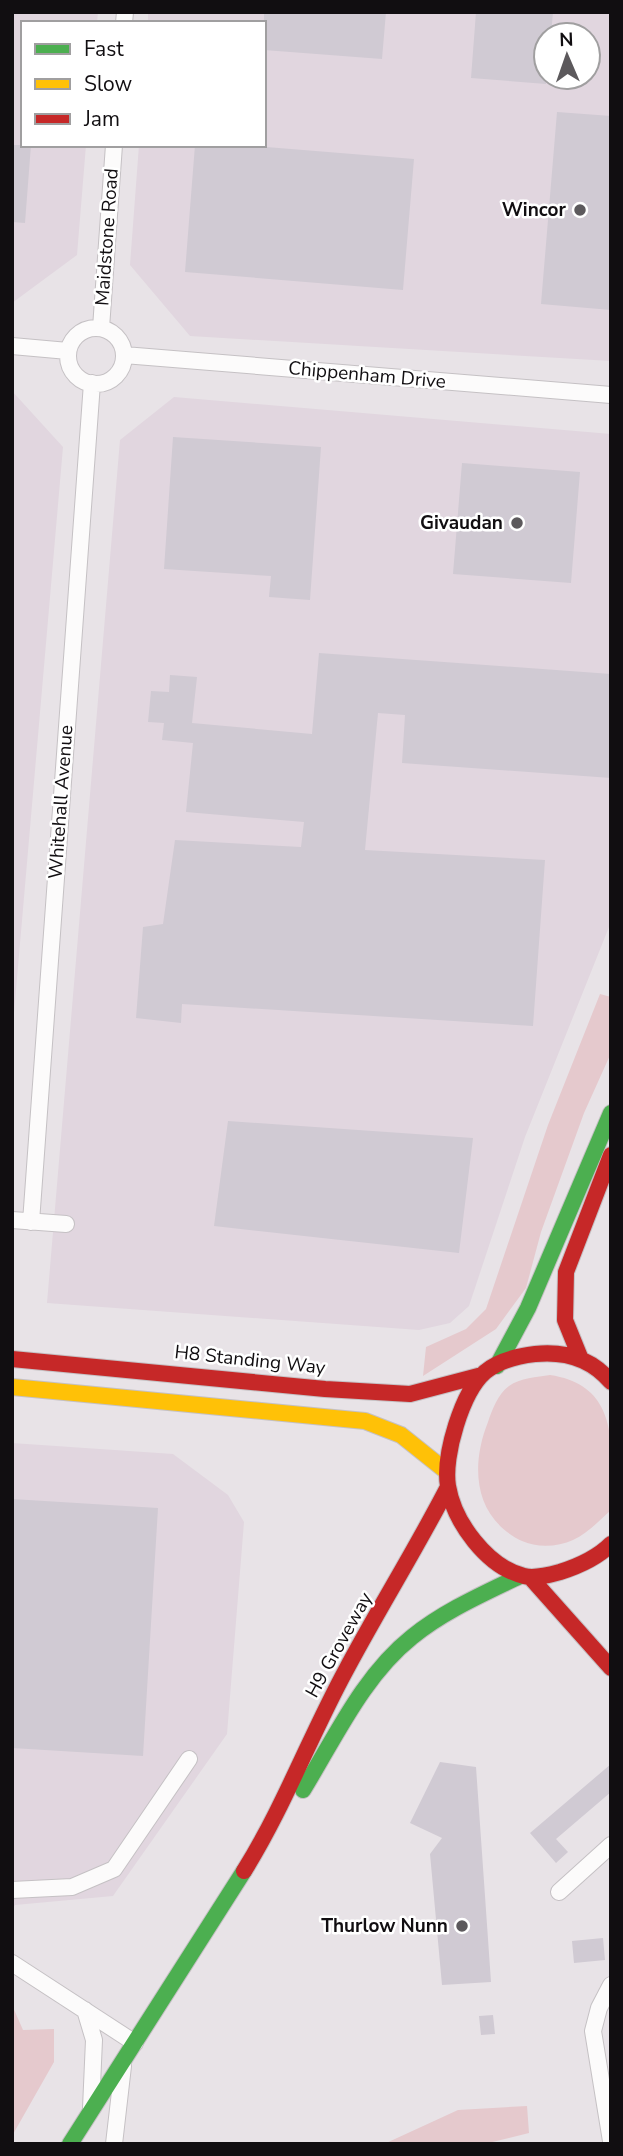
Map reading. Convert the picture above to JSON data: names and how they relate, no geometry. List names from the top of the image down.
{
  "streets": {
    "main road": ["H8 Standing Way", "H9 Groveway"],
    "street": ["Maidstone Road", "Chippenham Drive", "Whitehall Avenue"]
  },
  "crossings": [
    ["Maidstone Road", "Chippenham Drive"],
    ["Maidstone Road", "Whitehall Avenue"],
    ["Chippenham Drive", "Whitehall Avenue"],
    ["H8 Standing Way", "H9 Groveway"]
  ],
  "places": ["Wincor", "Givaudan", "Thurlow Nunn"],
  "legend": ["Fast", "Slow", "Jam"],
  "north": "top"
}
